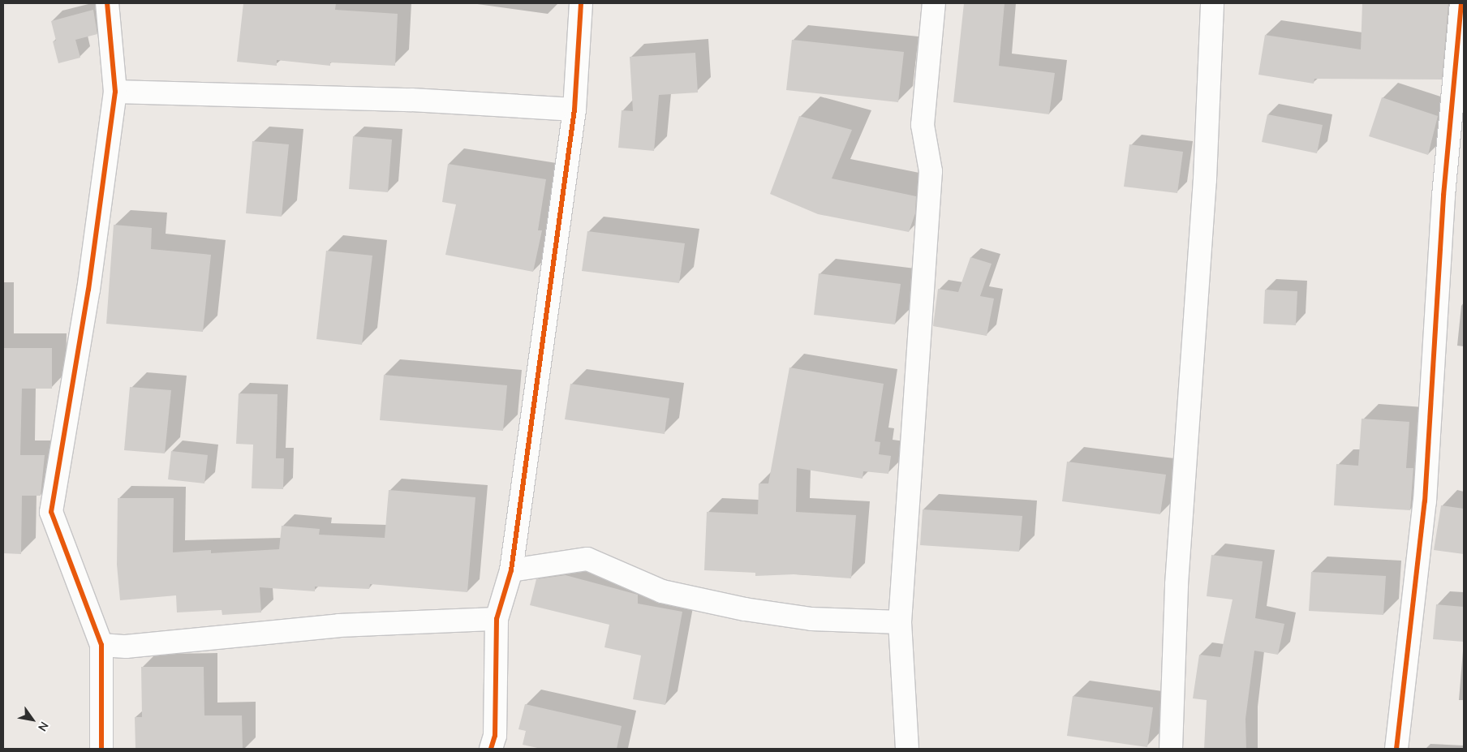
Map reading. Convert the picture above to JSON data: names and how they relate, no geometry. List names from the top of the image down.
{
  "north": "bottom right"
}
